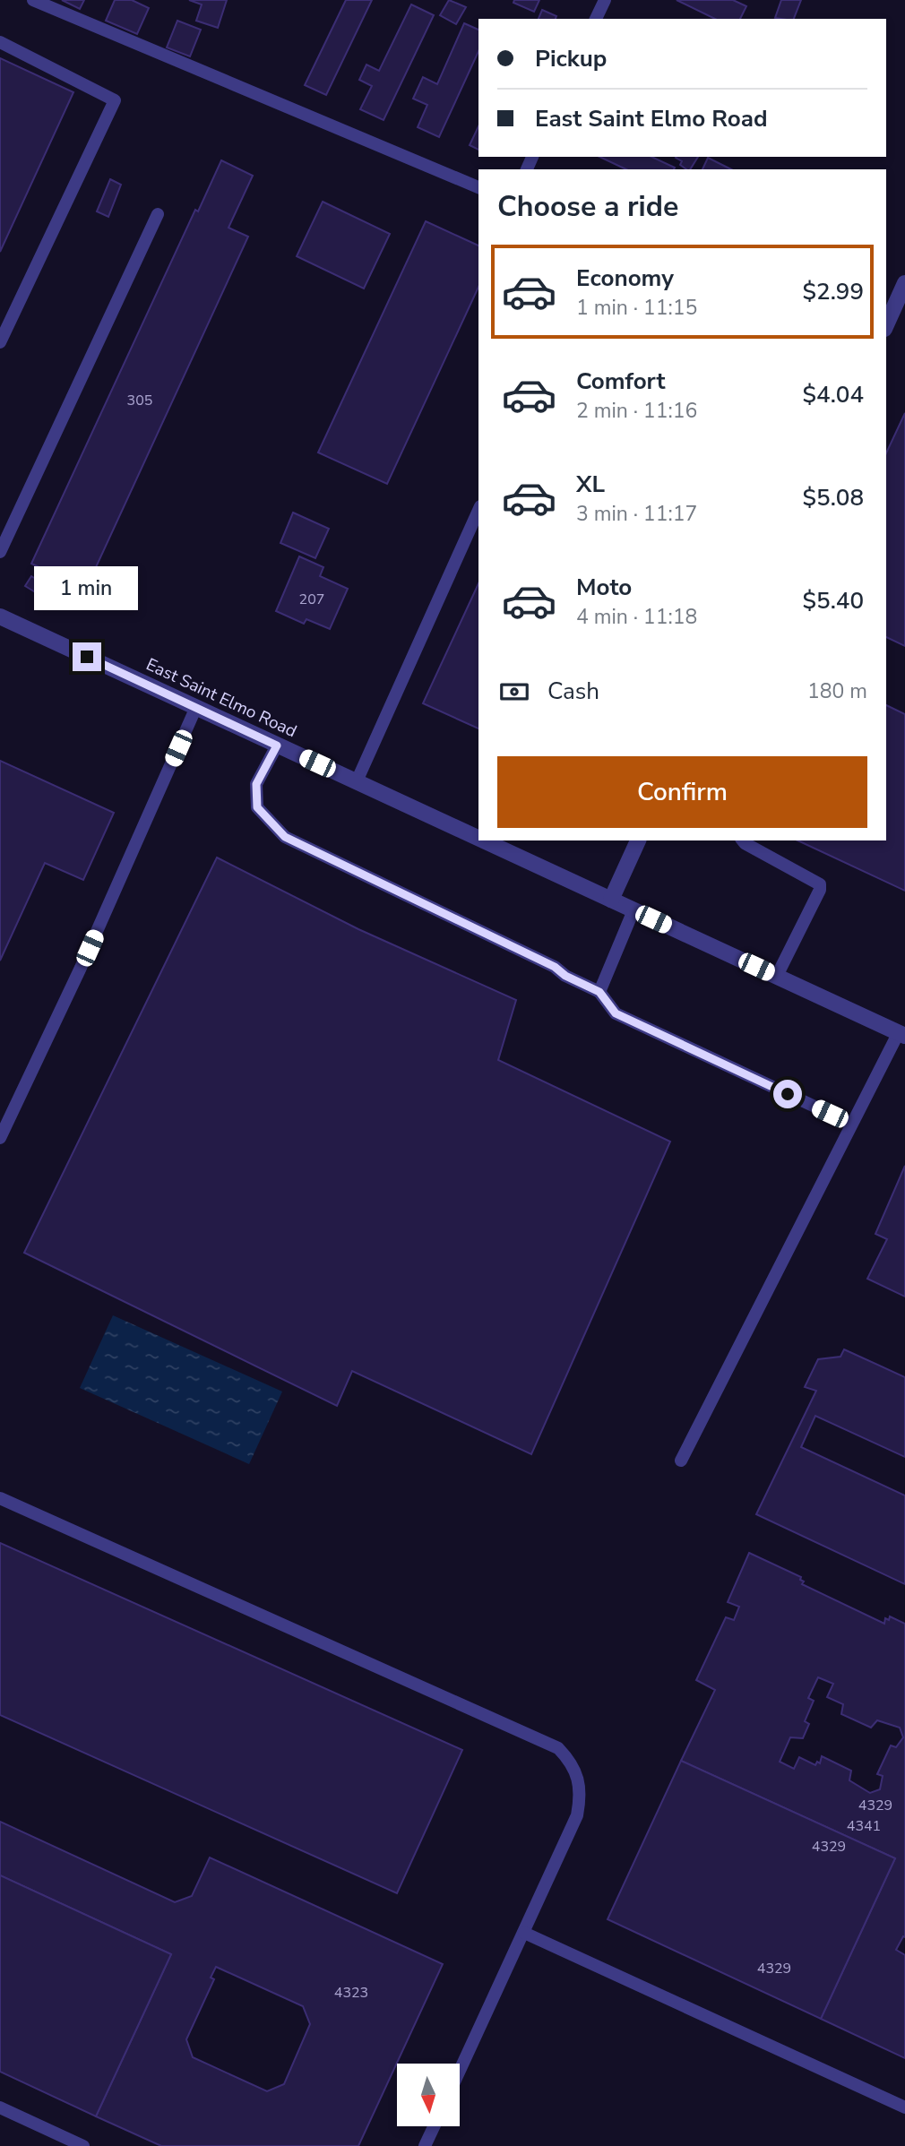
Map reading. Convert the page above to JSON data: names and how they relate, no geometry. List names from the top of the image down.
{
  "streets": {
    "street": ["East Saint Elmo Road"]
  },
  "house_numbers": [
    "305",
    "207",
    "4329",
    "4341",
    "4329",
    "4329",
    "4323"
  ],
  "north": "bottom",
  "page": {
    "banner": ["Pickup", "East Saint Elmo Road"],
    "heading": "Choose a ride",
    "list": [
      {
        "name": "Economy",
        "note": "1 min · 11:15",
        "value": "$2.99"
      },
      {
        "name": "Comfort",
        "note": "2 min · 11:16",
        "value": "$4.04"
      },
      {
        "name": "XL",
        "note": "3 min · 11:17",
        "value": "$5.08"
      },
      {
        "name": "Moto",
        "note": "4 min · 11:18",
        "value": "$5.40"
      }
    ],
    "bubble": "1 min",
    "pay": ["Cash", "180 m"],
    "buttons": "Confirm"
  }
}
